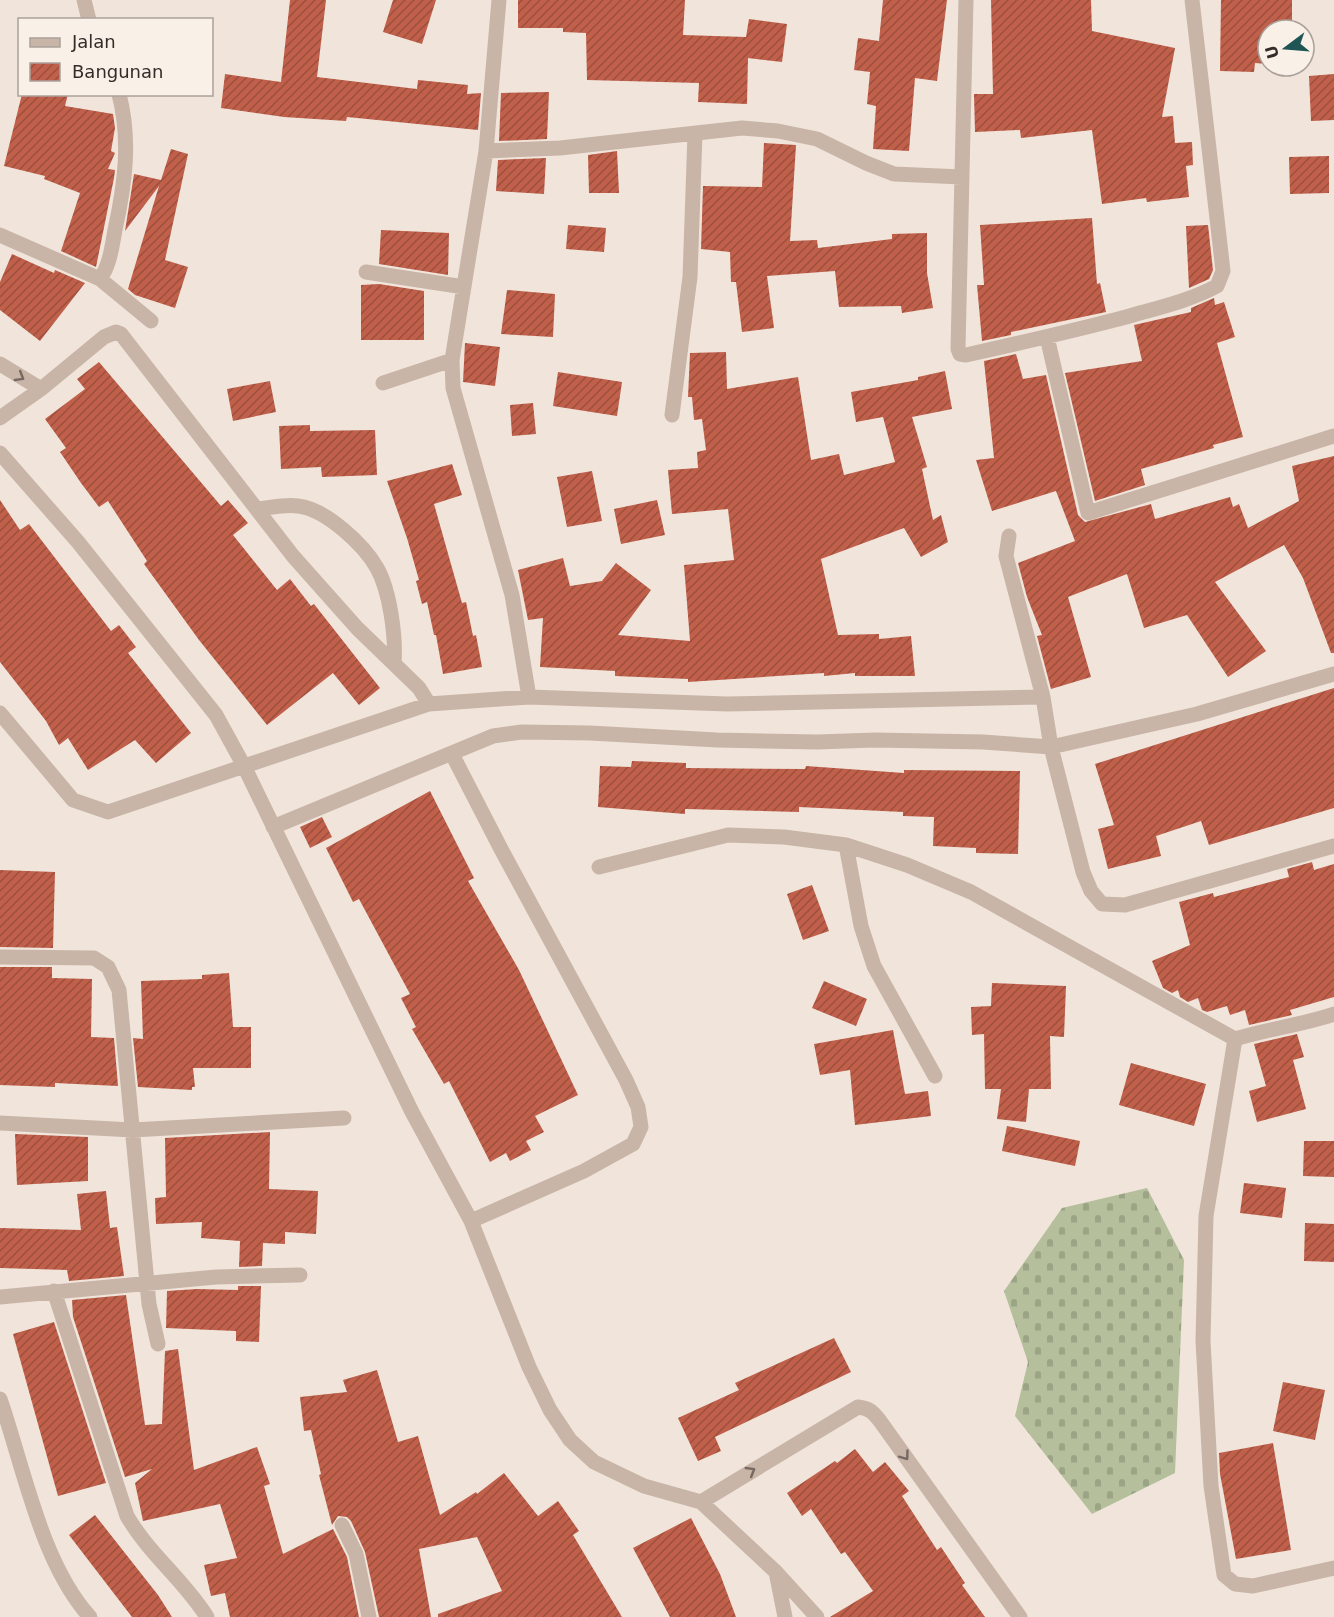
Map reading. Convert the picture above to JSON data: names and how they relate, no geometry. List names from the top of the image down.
{
  "legend": ["Jalan", "Bangunan"],
  "north": "left"
}
